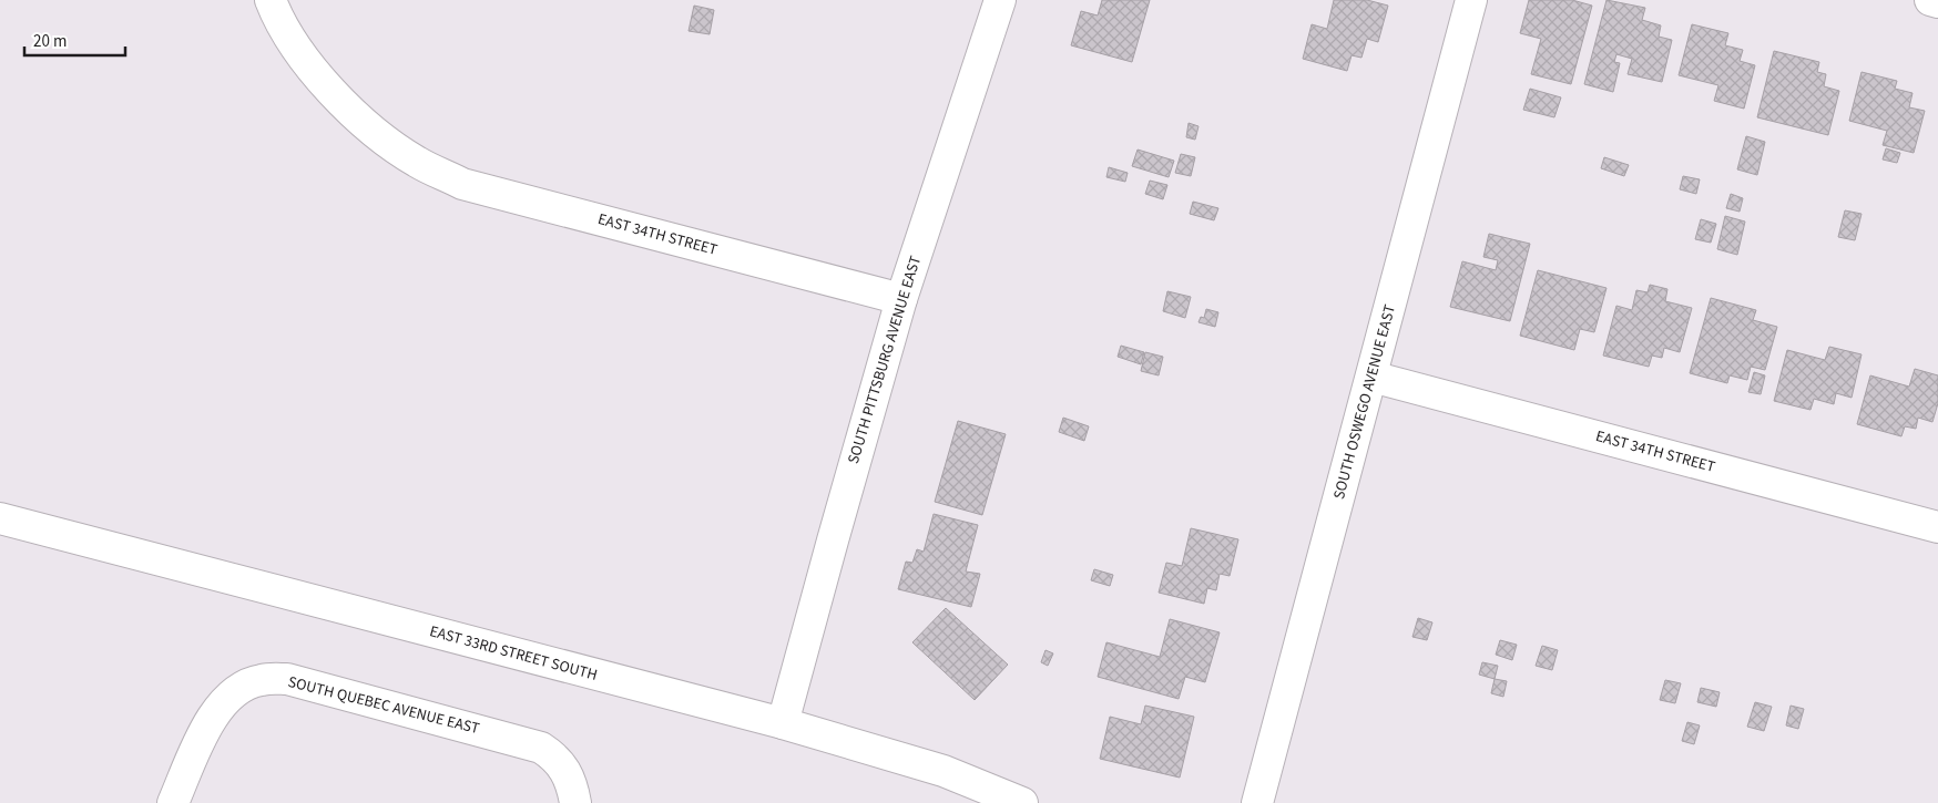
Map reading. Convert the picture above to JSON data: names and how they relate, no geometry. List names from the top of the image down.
{
  "streets": {
    "street": [
      "EAST 34TH STREET",
      "SOUTH PITTSBURG AVENUE EAST",
      "SOUTH OSWEGO AVENUE EAST",
      "EAST 33RD STREET SOUTH",
      "SOUTH QUEBEC AVENUE EAST"
    ]
  },
  "crossings": [
    ["EAST 34TH STREET", "SOUTH PITTSBURG AVENUE EAST"],
    ["EAST 34TH STREET", "SOUTH OSWEGO AVENUE EAST"],
    ["SOUTH PITTSBURG AVENUE EAST", "EAST 33RD STREET SOUTH"]
  ],
  "scale_bar": "20 m"
}
